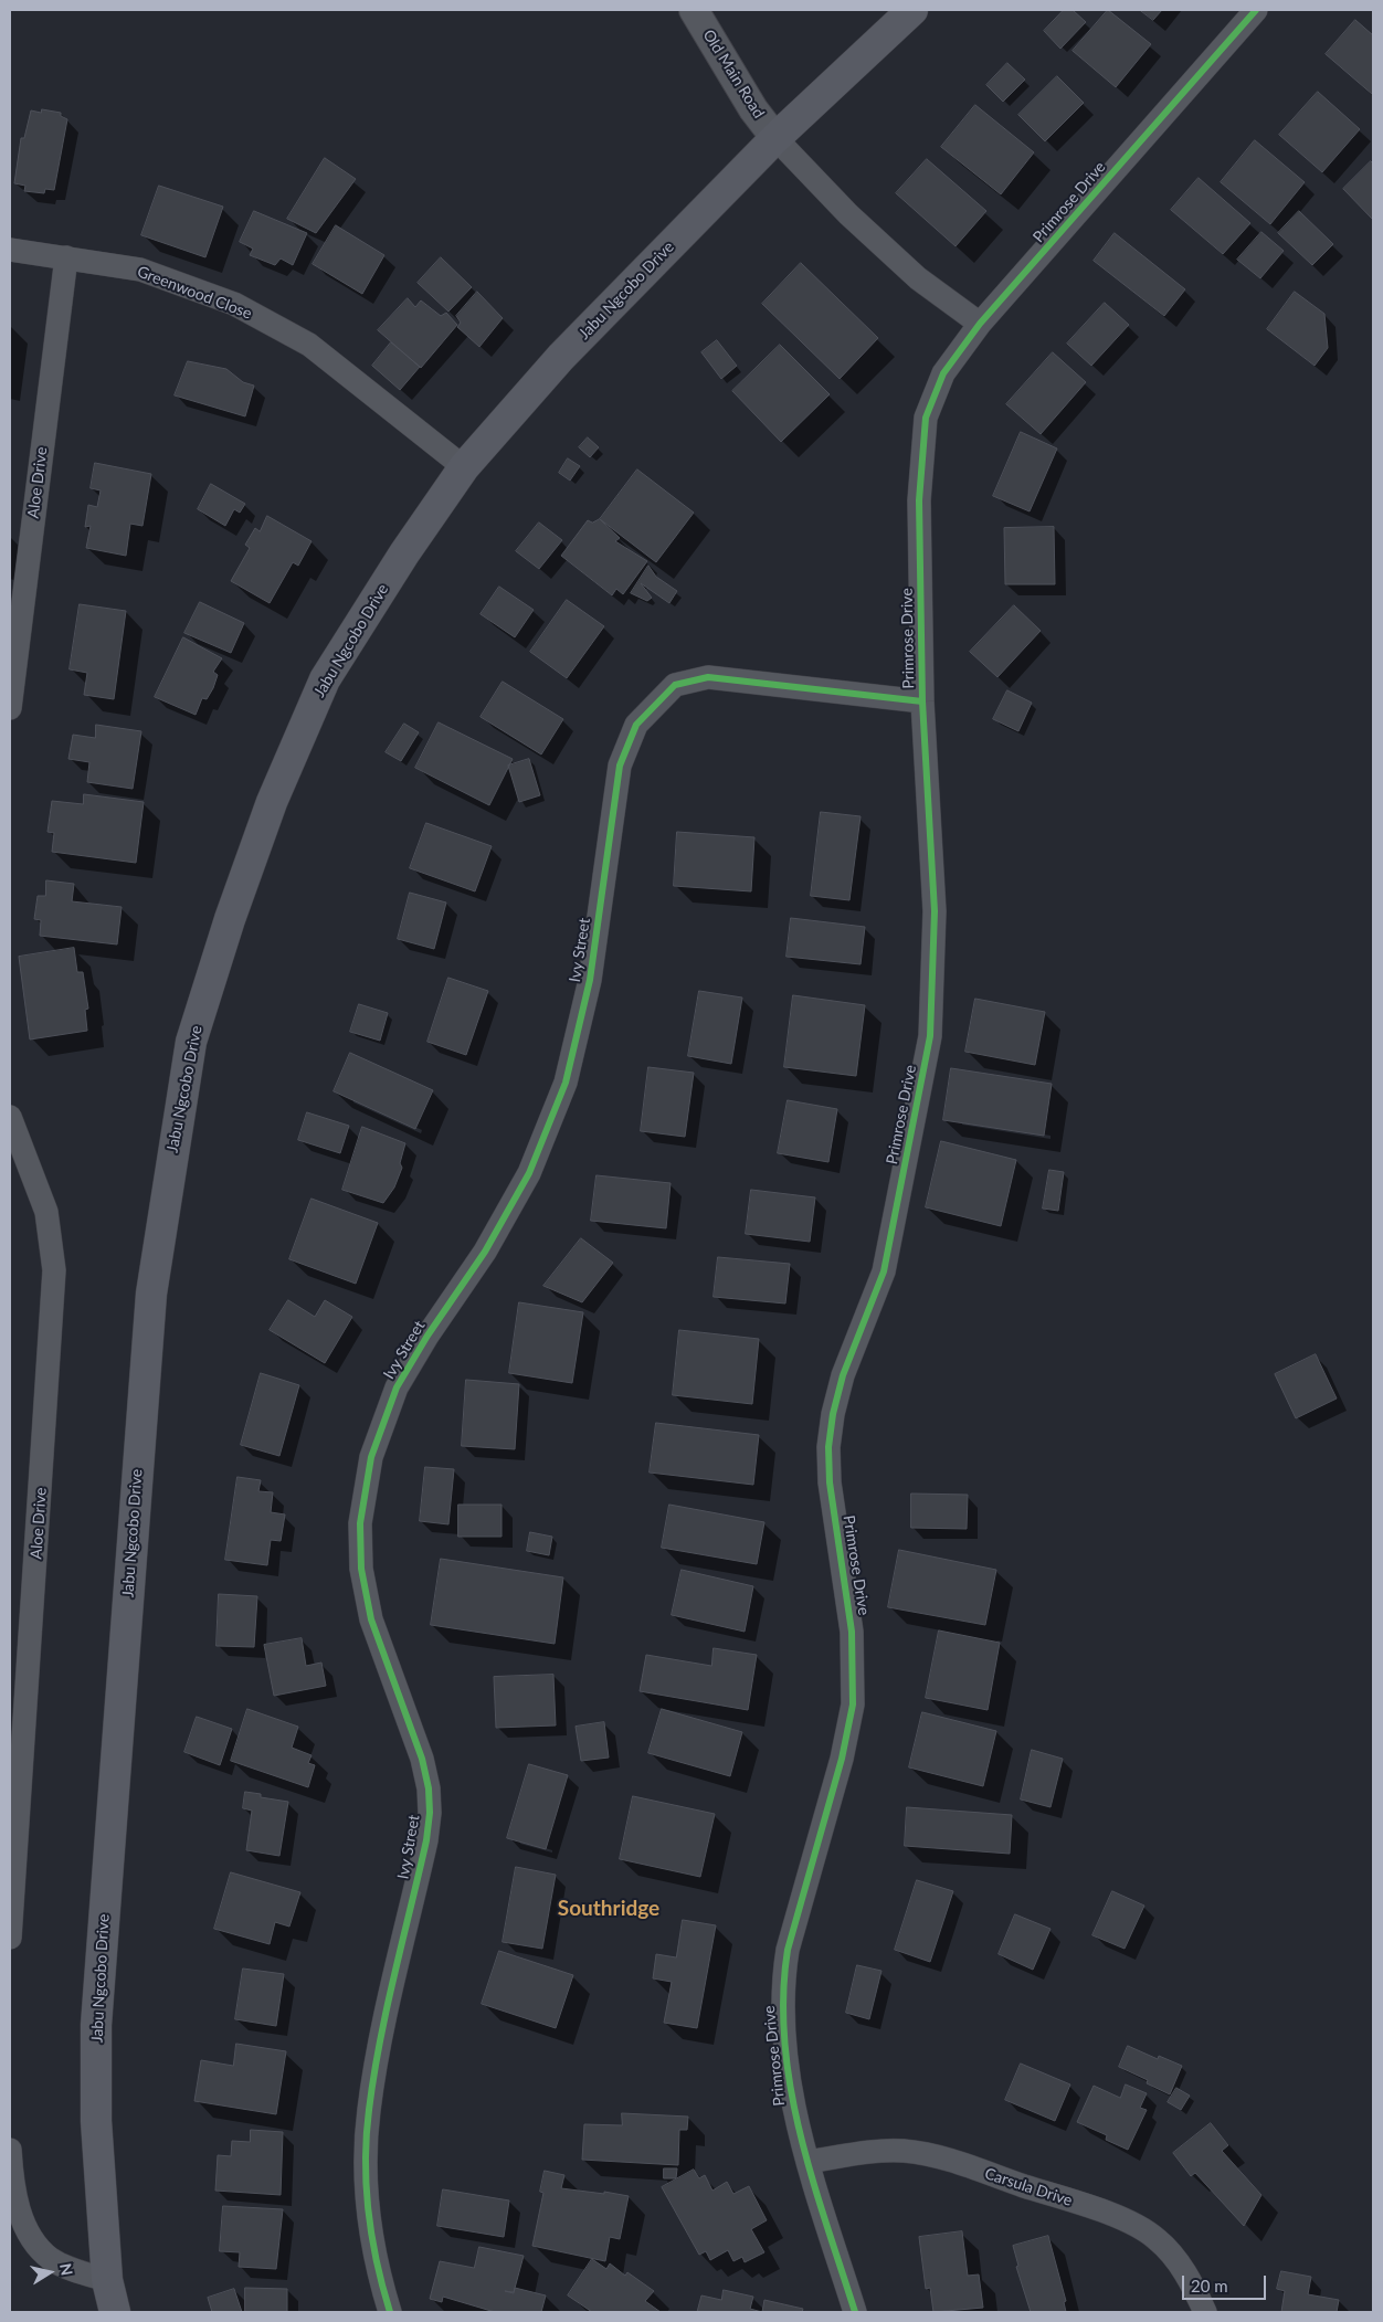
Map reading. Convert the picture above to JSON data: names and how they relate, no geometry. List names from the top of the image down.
{
  "streets": {
    "main road": ["Jabu Ngcobo Drive"],
    "street": [
      "Old Main Road",
      "Primrose Drive",
      "Greenwood Close",
      "Aloe Drive",
      "Ivy Street",
      "Carsula Drive"
    ]
  },
  "crossings": [
    ["Old Main Road", "Jabu Ngcobo Drive"],
    ["Primrose Drive", "Ivy Street"],
    ["Primrose Drive", "Carsula Drive"],
    ["Jabu Ngcobo Drive", "Greenwood Close"],
    ["Greenwood Close", "Aloe Drive"]
  ],
  "districts": ["Southridge"],
  "scale_bar": "20 m",
  "north": "right"
}
